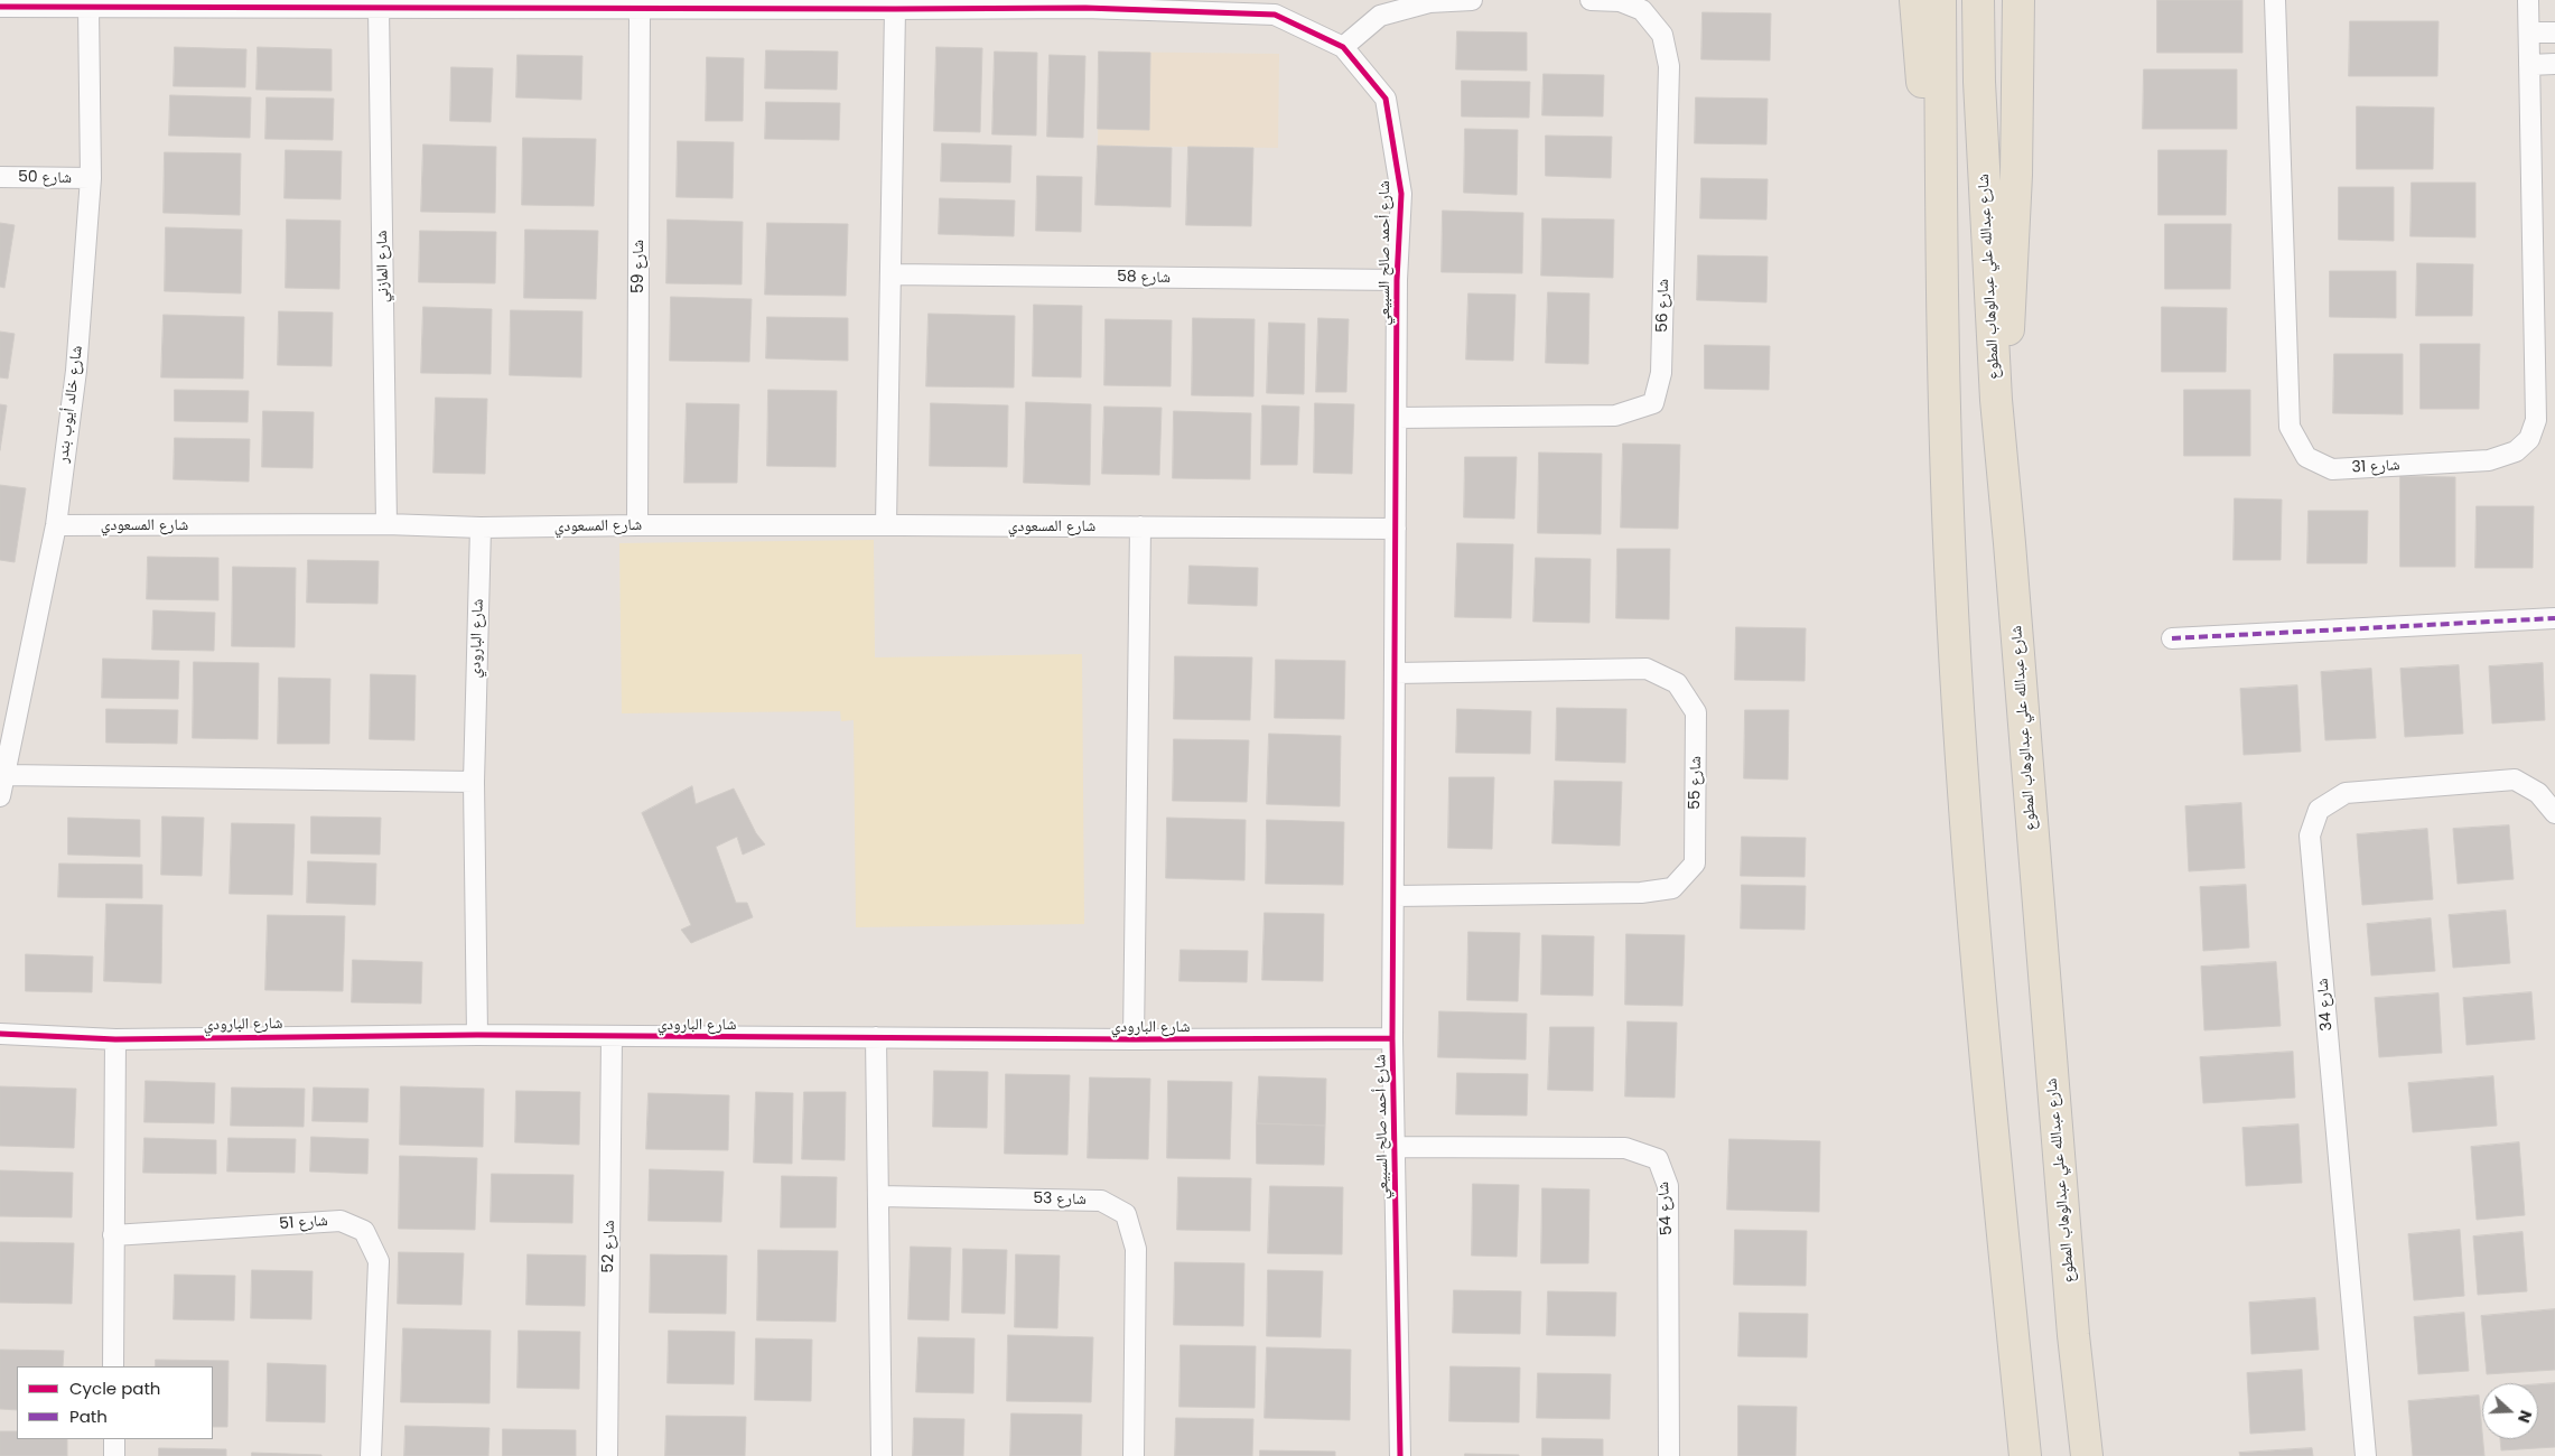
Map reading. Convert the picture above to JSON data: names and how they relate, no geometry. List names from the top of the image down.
{
  "streets": {
    "main road": ["شارع عبدالله علي عبدالوهاب المطوع"],
    "street": [
      "شارع 50",
      "شارع أحمد صالح السبيعي",
      "شارع المازني",
      "شارع 59",
      "شارع 58",
      "شارع 56",
      "شارع خالد أيوب بندر",
      "شارع 31",
      "شارع المسعودي",
      "شارع البارودي",
      "شارع 55",
      "شارع 34",
      "شارع 53",
      "شارع 54",
      "شارع 51",
      "شارع 52"
    ]
  },
  "crossings": [
    ["شارع 50", "شارع خالد أيوب بندر"],
    ["شارع أحمد صالح السبيعي", "شارع المازني"],
    ["شارع أحمد صالح السبيعي", "شارع 59"],
    ["شارع أحمد صالح السبيعي", "شارع 58"],
    ["شارع أحمد صالح السبيعي", "شارع 56"],
    ["شارع أحمد صالح السبيعي", "شارع خالد أيوب بندر"],
    ["شارع أحمد صالح السبيعي", "شارع المسعودي"],
    ["شارع أحمد صالح السبيعي", "شارع البارودي"],
    ["شارع أحمد صالح السبيعي", "شارع 55"],
    ["شارع أحمد صالح السبيعي", "شارع 54"],
    ["شارع المازني", "شارع المسعودي"],
    ["شارع 59", "شارع المسعودي"],
    ["شارع خالد أيوب بندر", "شارع المسعودي"],
    ["شارع المسعودي", "شارع البارودي"],
    ["شارع البارودي", "شارع 52"]
  ],
  "legend": ["Cycle path", "Path"],
  "north": "right"
}
